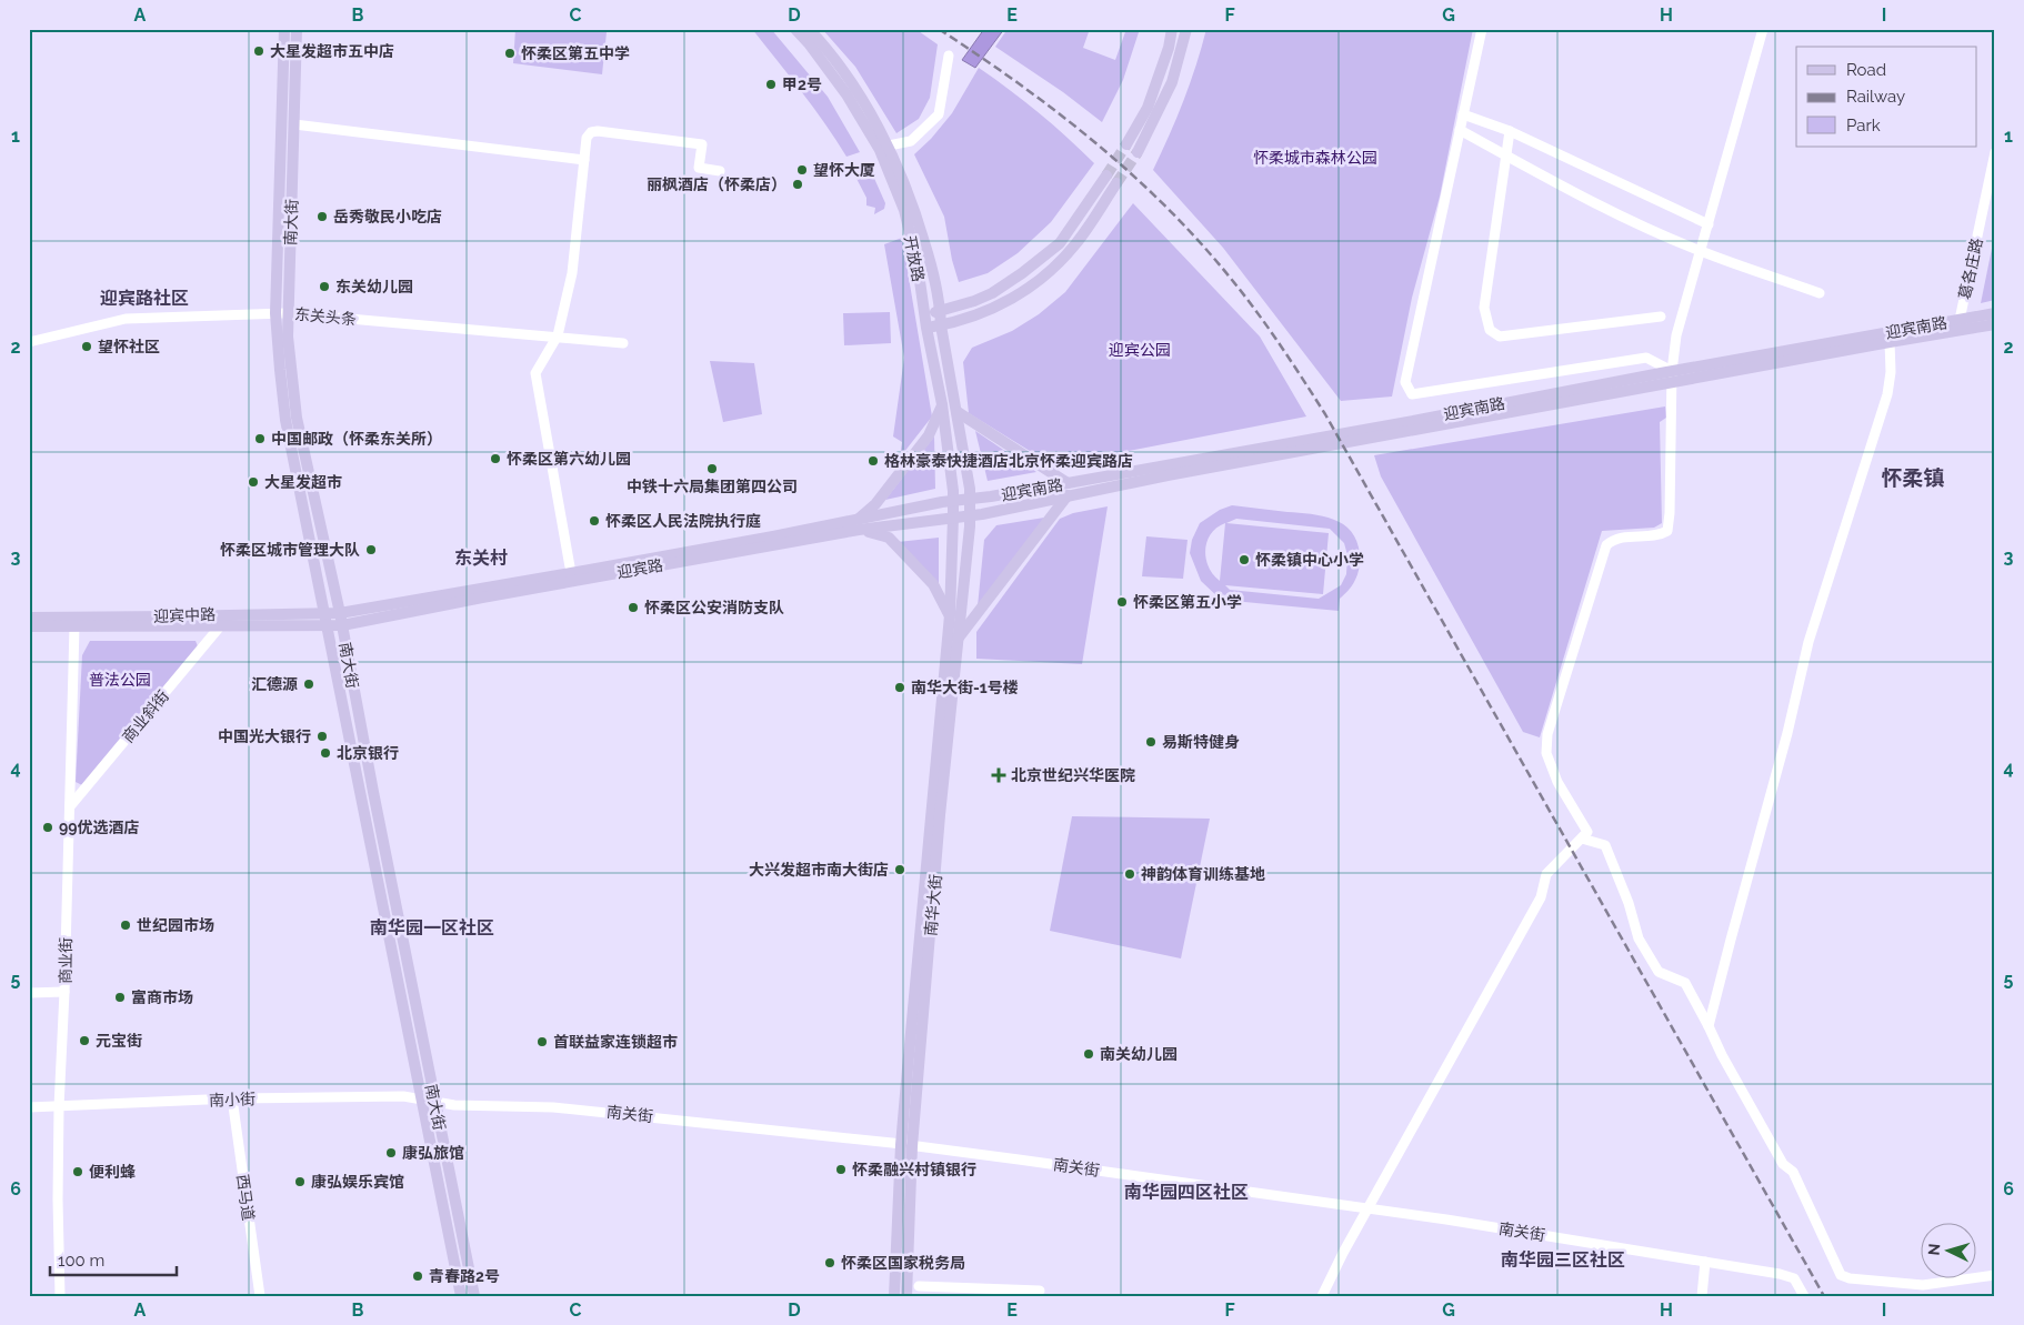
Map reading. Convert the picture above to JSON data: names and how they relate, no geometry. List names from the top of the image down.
{
  "streets": {
    "main road": [
      "南大街",
      "开放路",
      "迎宾南路",
      "迎宾路",
      "迎宾中路",
      "南华大街"
    ],
    "street": [
      "葛各庄路",
      "东关头条",
      "商业斜街",
      "商业街",
      "南小街",
      "南关街",
      "西马道"
    ]
  },
  "crossings": [
    ["南大街", "东关头条"],
    ["南大街", "迎宾路"],
    ["南大街", "迎宾中路"],
    ["南大街", "南小街"],
    ["南大街", "南关街"],
    ["开放路", "迎宾南路"],
    ["开放路", "迎宾路"],
    ["开放路", "南华大街"],
    ["葛各庄路", "迎宾南路"],
    ["迎宾南路", "迎宾路"],
    ["迎宾南路", "南华大街"],
    ["迎宾路", "迎宾中路"],
    ["迎宾路", "南华大街"],
    ["迎宾中路", "商业斜街"],
    ["迎宾中路", "商业街"],
    ["商业斜街", "商业街"],
    ["南华大街", "南关街"],
    ["商业街", "南小街"],
    ["南小街", "南关街"],
    ["南小街", "西马道"]
  ],
  "districts": [
    "迎宾路社区",
    "怀柔镇",
    "东关村",
    "南华园一区社区",
    "南华园四区社区",
    "南华园三区社区"
  ],
  "parks": ["怀柔城市森林公园", "迎宾公园", "普法公园"],
  "places": {
    "other": [
      "大星发超市五中店",
      "怀柔区第五中学",
      "甲2号",
      "望怀大厦",
      "丽枫酒店（怀柔店）",
      "岳秀敬民小吃店",
      "东关幼儿园",
      "望怀社区",
      "中国邮政（怀柔东关所）",
      "怀柔区第六幼儿园",
      "格林豪泰快捷酒店北京怀柔迎宾路店",
      "中铁十六局集团第四公司",
      "大星发超市",
      "怀柔区人民法院执行庭",
      "怀柔区城市管理大队",
      "怀柔镇中心小学",
      "怀柔区第五小学",
      "怀柔区公安消防支队",
      "汇德源",
      "南华大街-1号楼",
      "中国光大银行",
      "易斯特健身",
      "北京银行",
      "99优选酒店",
      "大兴发超市南大街店",
      "神韵体育训练基地",
      "世纪园市场",
      "富商市场",
      "元宝街",
      "首联益家连锁超市",
      "南关幼儿园",
      "康弘旅馆",
      "怀柔融兴村镇银行",
      "便利蜂",
      "康弘娱乐宾馆",
      "怀柔区国家税务局",
      "青春路2号"
    ],
    "health": ["北京世纪兴华医院"]
  },
  "legend": ["Road", "Railway", "Park"],
  "scale_bar": "100 m",
  "north": "left",
  "grid": {
    "columns": [
      "A",
      "B",
      "C",
      "D",
      "E",
      "F",
      "G",
      "H",
      "I"
    ],
    "rows": [
      "1",
      "2",
      "3",
      "4",
      "5",
      "6"
    ]
  }
}
